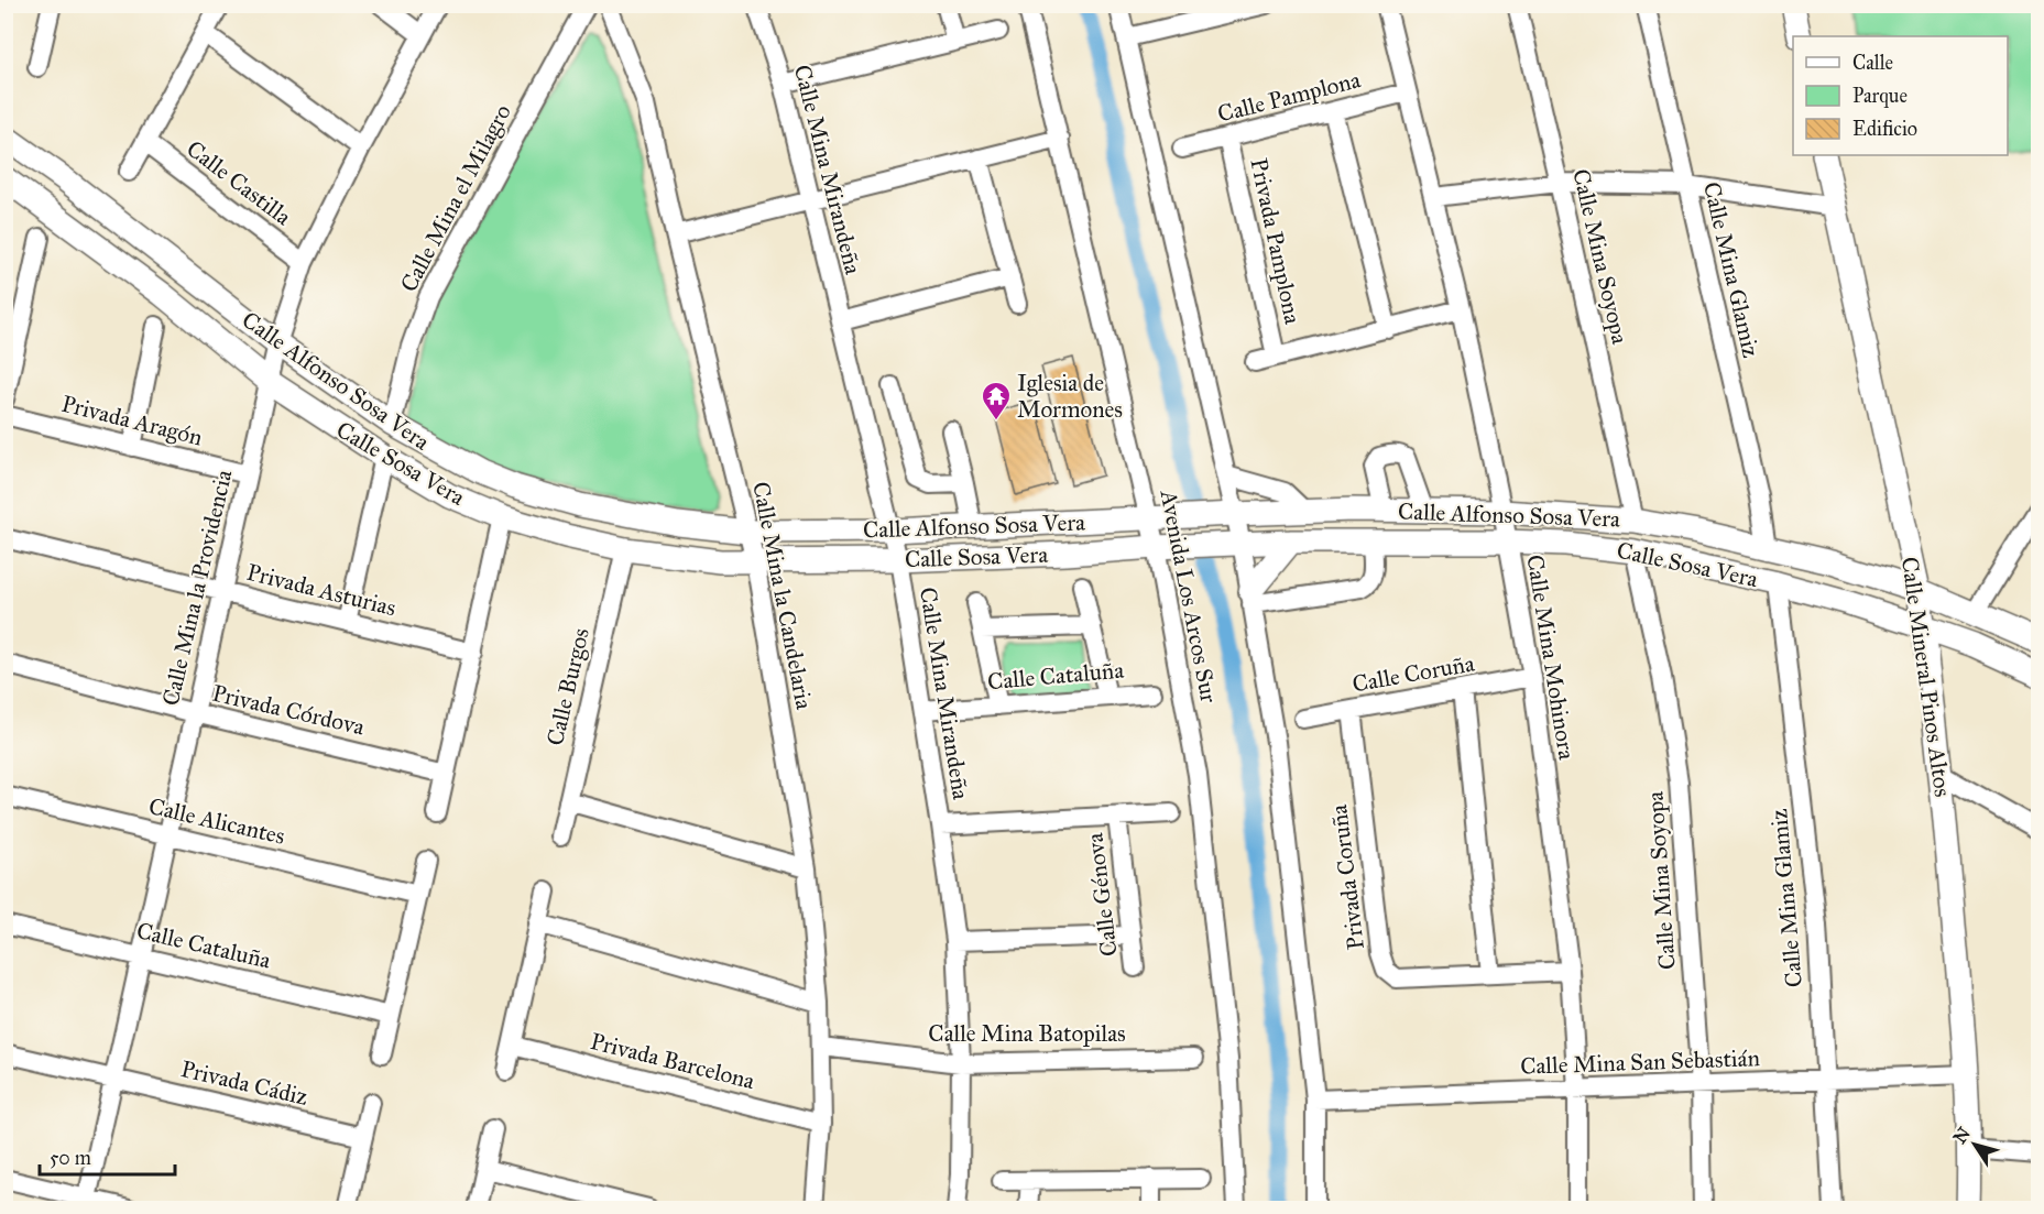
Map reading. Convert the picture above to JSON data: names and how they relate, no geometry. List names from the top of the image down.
{
  "streets": {
    "main road": ["Calle Alfonso Sosa Vera", "Calle Sosa Vera", "Calle Mineral Pinos Altos"],
    "street": [
      "Calle Pamplona",
      "Calle Mina Mirandeña",
      "Calle Castilla",
      "Calle Mina el Milagro",
      "Privada Pamplona",
      "Calle Mina Soyopa",
      "Calle Mina Glamiz",
      "Privada Aragón",
      "Calle Mina la Providencia",
      "Privada Asturias",
      "Calle Mina la Candelaria",
      "Avenida Los Arcos Sur",
      "Calle Mina Mohinora",
      "Calle Coruña",
      "Calle Cataluña",
      "Calle Burgos",
      "Privada Córdova",
      "Calle Alicantes",
      "Privada Coruña",
      "Calle Génova",
      "Calle Mina Batopilas",
      "Privada Barcelona",
      "Calle Mina San Sebastián",
      "Privada Cádiz"
    ]
  },
  "crossings": [
    ["Calle Pamplona", "Privada Pamplona"],
    ["Calle Pamplona", "Calle Mina Mohinora"],
    ["Calle Mina Mirandeña", "Calle Alfonso Sosa Vera"],
    ["Calle Mina Mirandeña", "Calle Sosa Vera"],
    ["Calle Mina Mirandeña", "Calle Cataluña"],
    ["Calle Mina Mirandeña", "Calle Génova"],
    ["Calle Mina Mirandeña", "Calle Mina Batopilas"],
    ["Calle Castilla", "Calle Mina la Providencia"],
    ["Calle Mina el Milagro", "Calle Alfonso Sosa Vera"],
    ["Calle Mina Soyopa", "Calle Alfonso Sosa Vera"],
    ["Calle Mina Soyopa", "Calle Sosa Vera"],
    ["Calle Mina Soyopa", "Calle Mina San Sebastián"],
    ["Calle Mina Glamiz", "Calle Alfonso Sosa Vera"],
    ["Calle Mina Glamiz", "Calle Sosa Vera"],
    ["Calle Mina Glamiz", "Calle Mina San Sebastián"],
    ["Calle Alfonso Sosa Vera", "Calle Mina la Providencia"],
    ["Calle Alfonso Sosa Vera", "Calle Mina la Candelaria"],
    ["Calle Alfonso Sosa Vera", "Avenida Los Arcos Sur"],
    ["Calle Alfonso Sosa Vera", "Calle Mina Mohinora"],
    ["Calle Alfonso Sosa Vera", "Calle Mineral Pinos Altos"],
    ["Privada Aragón", "Calle Mina la Providencia"],
    ["Calle Sosa Vera", "Calle Mina la Providencia"],
    ["Calle Sosa Vera", "Calle Mina la Candelaria"],
    ["Calle Sosa Vera", "Avenida Los Arcos Sur"],
    ["Calle Sosa Vera", "Calle Mina Mohinora"],
    ["Calle Sosa Vera", "Calle Mineral Pinos Altos"],
    ["Calle Sosa Vera", "Calle Burgos"],
    ["Calle Mina la Providencia", "Privada Asturias"],
    ["Calle Mina la Providencia", "Calle Cataluña"],
    ["Calle Mina la Providencia", "Privada Córdova"],
    ["Calle Mina la Providencia", "Calle Alicantes"],
    ["Calle Mina la Providencia", "Privada Cádiz"],
    ["Calle Mina la Candelaria", "Calle Mina Batopilas"],
    ["Calle Mina la Candelaria", "Privada Barcelona"],
    ["Calle Mina Mohinora", "Calle Coruña"],
    ["Calle Mina Mohinora", "Privada Coruña"],
    ["Calle Mina Mohinora", "Calle Mina San Sebastián"],
    ["Calle Coruña", "Privada Coruña"],
    ["Calle Mineral Pinos Altos", "Calle Mina San Sebastián"]
  ],
  "places": {
    "temple": ["Iglesia de Mormones"]
  },
  "legend": ["Calle", "Parque", "Edificio"],
  "scale_bar": "50 m",
  "north": "top left"
}
